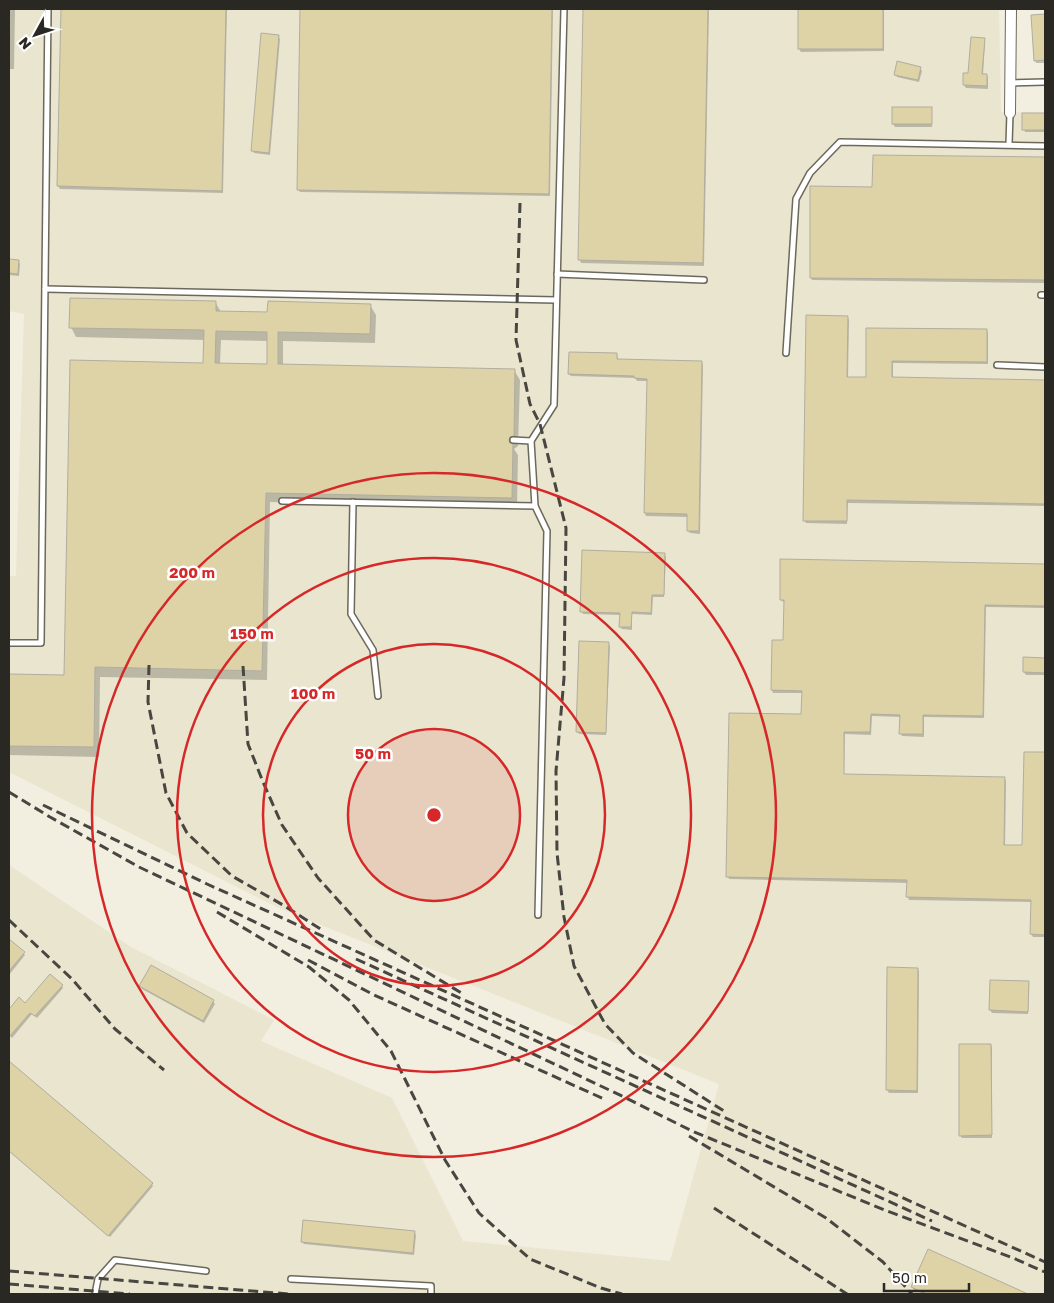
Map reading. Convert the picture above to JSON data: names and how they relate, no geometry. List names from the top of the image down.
{
  "scale_bar": "50 m",
  "north": "bottom left",
  "rings": [
    "200 m",
    "150 m",
    "100 m",
    "50 m"
  ]
}
